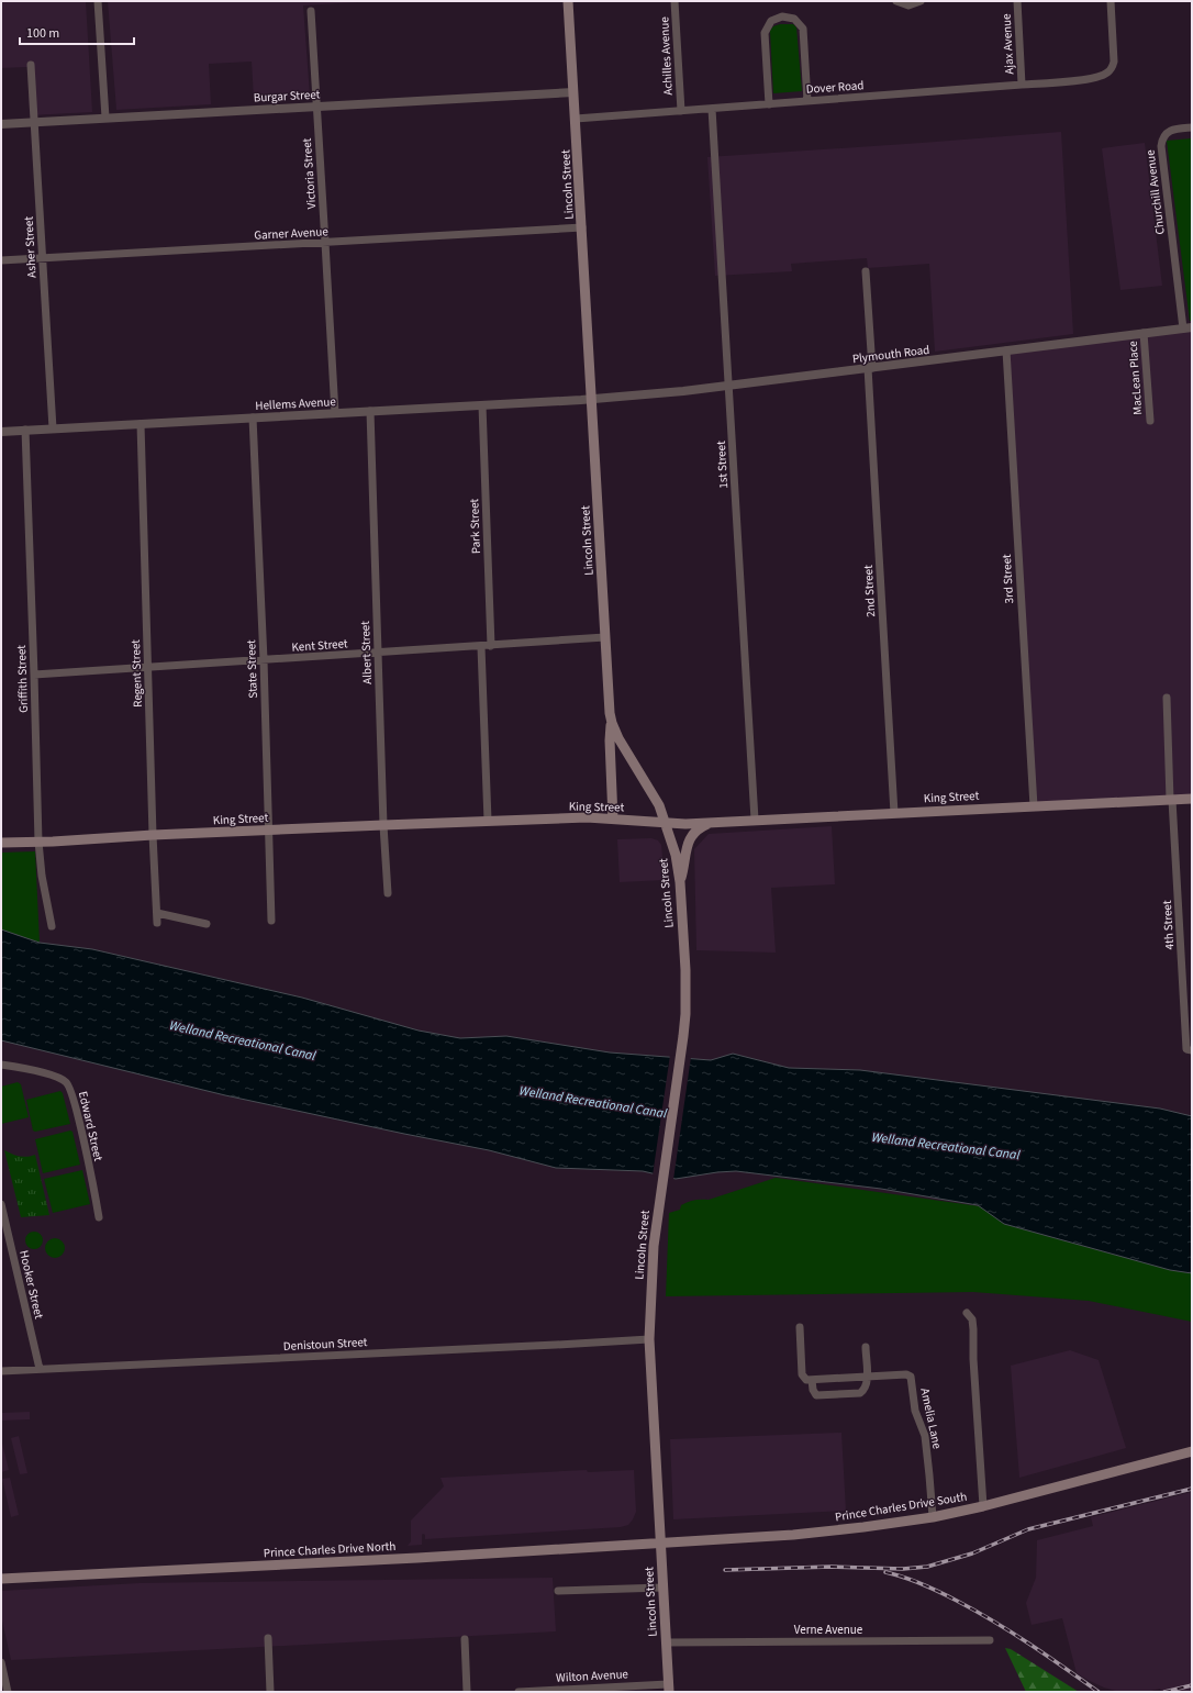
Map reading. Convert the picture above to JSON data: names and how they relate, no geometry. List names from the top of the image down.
{
  "streets": {
    "main road": [
      "Lincoln Street",
      "King Street",
      "Prince Charles Drive South",
      "Prince Charles Drive North"
    ],
    "street": [
      "Ajax Avenue",
      "Achilles Avenue",
      "Dover Road",
      "Burgar Street",
      "Victoria Street",
      "Churchill Avenue",
      "Garner Avenue",
      "Asher Street",
      "Plymouth Road",
      "MacLean Place",
      "Hellems Avenue",
      "1st Street",
      "Park Street",
      "3rd Street",
      "2nd Street",
      "Kent Street",
      "Albert Street",
      "State Street",
      "Regent Street",
      "Griffith Street",
      "4th Street",
      "Edward Street",
      "Hooker Street",
      "Denistoun Street",
      "Amelia Lane",
      "Verne Avenue",
      "Wilton Avenue"
    ]
  },
  "crossings": [
    ["Ajax Avenue", "Dover Road"],
    ["Achilles Avenue", "Dover Road"],
    ["Dover Road", "Lincoln Street"],
    ["Dover Road", "1st Street"],
    ["Burgar Street", "Victoria Street"],
    ["Burgar Street", "Lincoln Street"],
    ["Burgar Street", "Asher Street"],
    ["Victoria Street", "Garner Avenue"],
    ["Victoria Street", "Hellems Avenue"],
    ["Lincoln Street", "Garner Avenue"],
    ["Lincoln Street", "Plymouth Road"],
    ["Lincoln Street", "Hellems Avenue"],
    ["Lincoln Street", "Kent Street"],
    ["Lincoln Street", "King Street"],
    ["Lincoln Street", "Denistoun Street"],
    ["Lincoln Street", "Prince Charles Drive South"],
    ["Lincoln Street", "Prince Charles Drive North"],
    ["Lincoln Street", "Verne Avenue"],
    ["Lincoln Street", "Wilton Avenue"],
    ["Churchill Avenue", "Plymouth Road"],
    ["Garner Avenue", "Asher Street"],
    ["Asher Street", "Hellems Avenue"],
    ["Plymouth Road", "MacLean Place"],
    ["Plymouth Road", "Hellems Avenue"],
    ["Plymouth Road", "1st Street"],
    ["Plymouth Road", "3rd Street"],
    ["Plymouth Road", "2nd Street"],
    ["Hellems Avenue", "Park Street"],
    ["Hellems Avenue", "Albert Street"],
    ["Hellems Avenue", "State Street"],
    ["Hellems Avenue", "Regent Street"],
    ["Hellems Avenue", "Griffith Street"],
    ["1st Street", "King Street"],
    ["Park Street", "Kent Street"],
    ["3rd Street", "King Street"],
    ["2nd Street", "King Street"],
    ["Kent Street", "Albert Street"],
    ["Kent Street", "State Street"],
    ["Kent Street", "Regent Street"],
    ["Kent Street", "Griffith Street"],
    ["Albert Street", "King Street"],
    ["State Street", "King Street"],
    ["Regent Street", "King Street"],
    ["Griffith Street", "King Street"],
    ["King Street", "4th Street"],
    ["Hooker Street", "Denistoun Street"],
    ["Amelia Lane", "Prince Charles Drive South"],
    ["Prince Charles Drive South", "Prince Charles Drive North"]
  ],
  "water": ["Welland Recreational Canal"],
  "scale_bar": "100 m"
}
